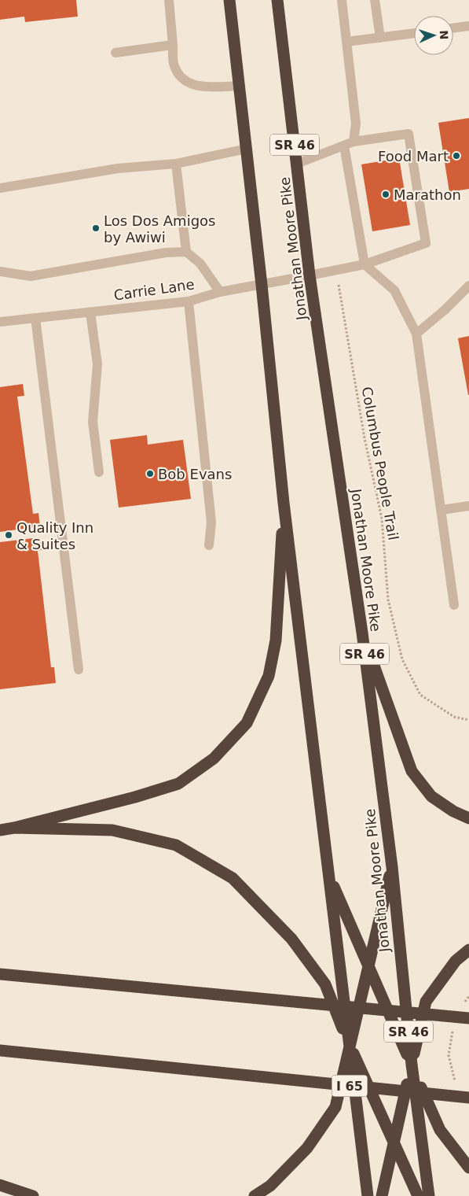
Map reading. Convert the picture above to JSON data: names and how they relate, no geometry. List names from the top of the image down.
{
  "streets": {
    "highway": ["SR 46", "Jonathan Moore Pike", "I 65"],
    "street": ["Carrie Lane"],
    "path": ["Columbus People Trail"]
  },
  "crossings": [
    ["Jonathan Moore Pike", "Carrie Lane"],
    ["Carrie Lane", "Columbus People Trail"]
  ],
  "places": [
    "Food Mart",
    "Marathon",
    "Los Dos Amigos by Awiwi",
    "Bob Evans",
    "Quality Inn & Suites"
  ],
  "north": "right"
}
